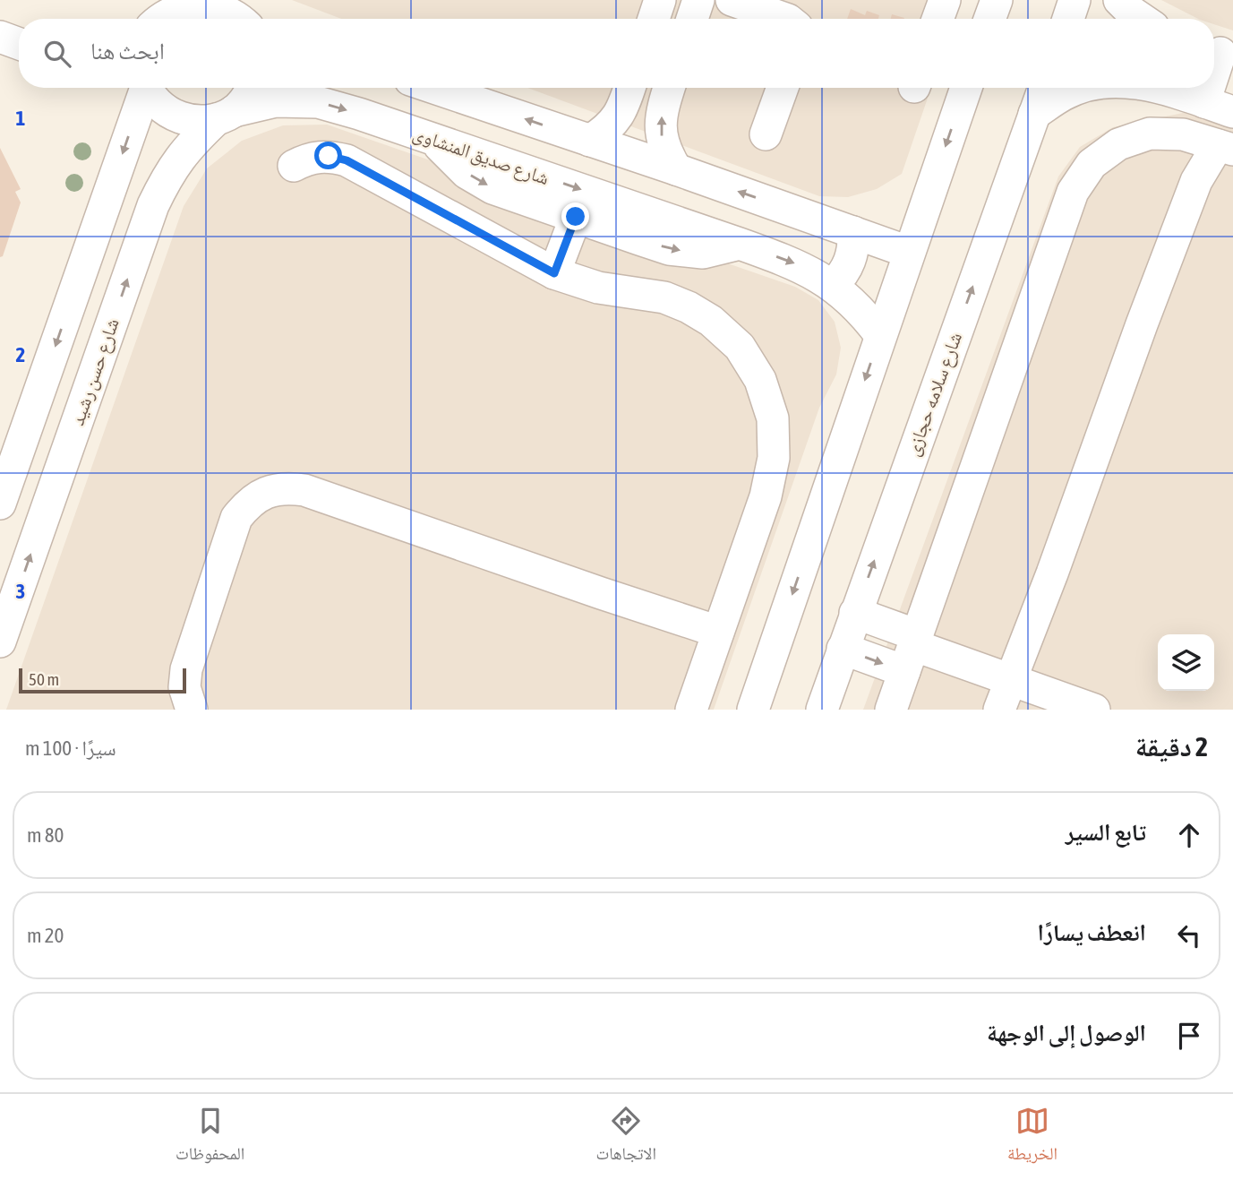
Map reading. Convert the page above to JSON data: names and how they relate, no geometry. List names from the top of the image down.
{
  "streets": {
    "street": ["شارع صديق المنشاوى", "شارع حسن رشيد", "شارع سلامه حجازى"]
  },
  "crossings": [
    ["شارع صديق المنشاوى", "شارع حسن رشيد"]
  ],
  "scale_bar": "50 m",
  "page": {
    "search": "ابحث هنا",
    "scale": "50 m",
    "heading": ["2 دقيقة", "سيرًا · 100 m"],
    "list": [
      ["تابع السير", "80 m"],
      ["انعطف يسارًا", "20 m"],
      "الوصول إلى الوجهة"
    ],
    "nav": ["الخريطة", "الاتجاهات", "المحفوظات"]
  },
  "grid": {
    "rows": ["1", "2", "3"]
  }
}
